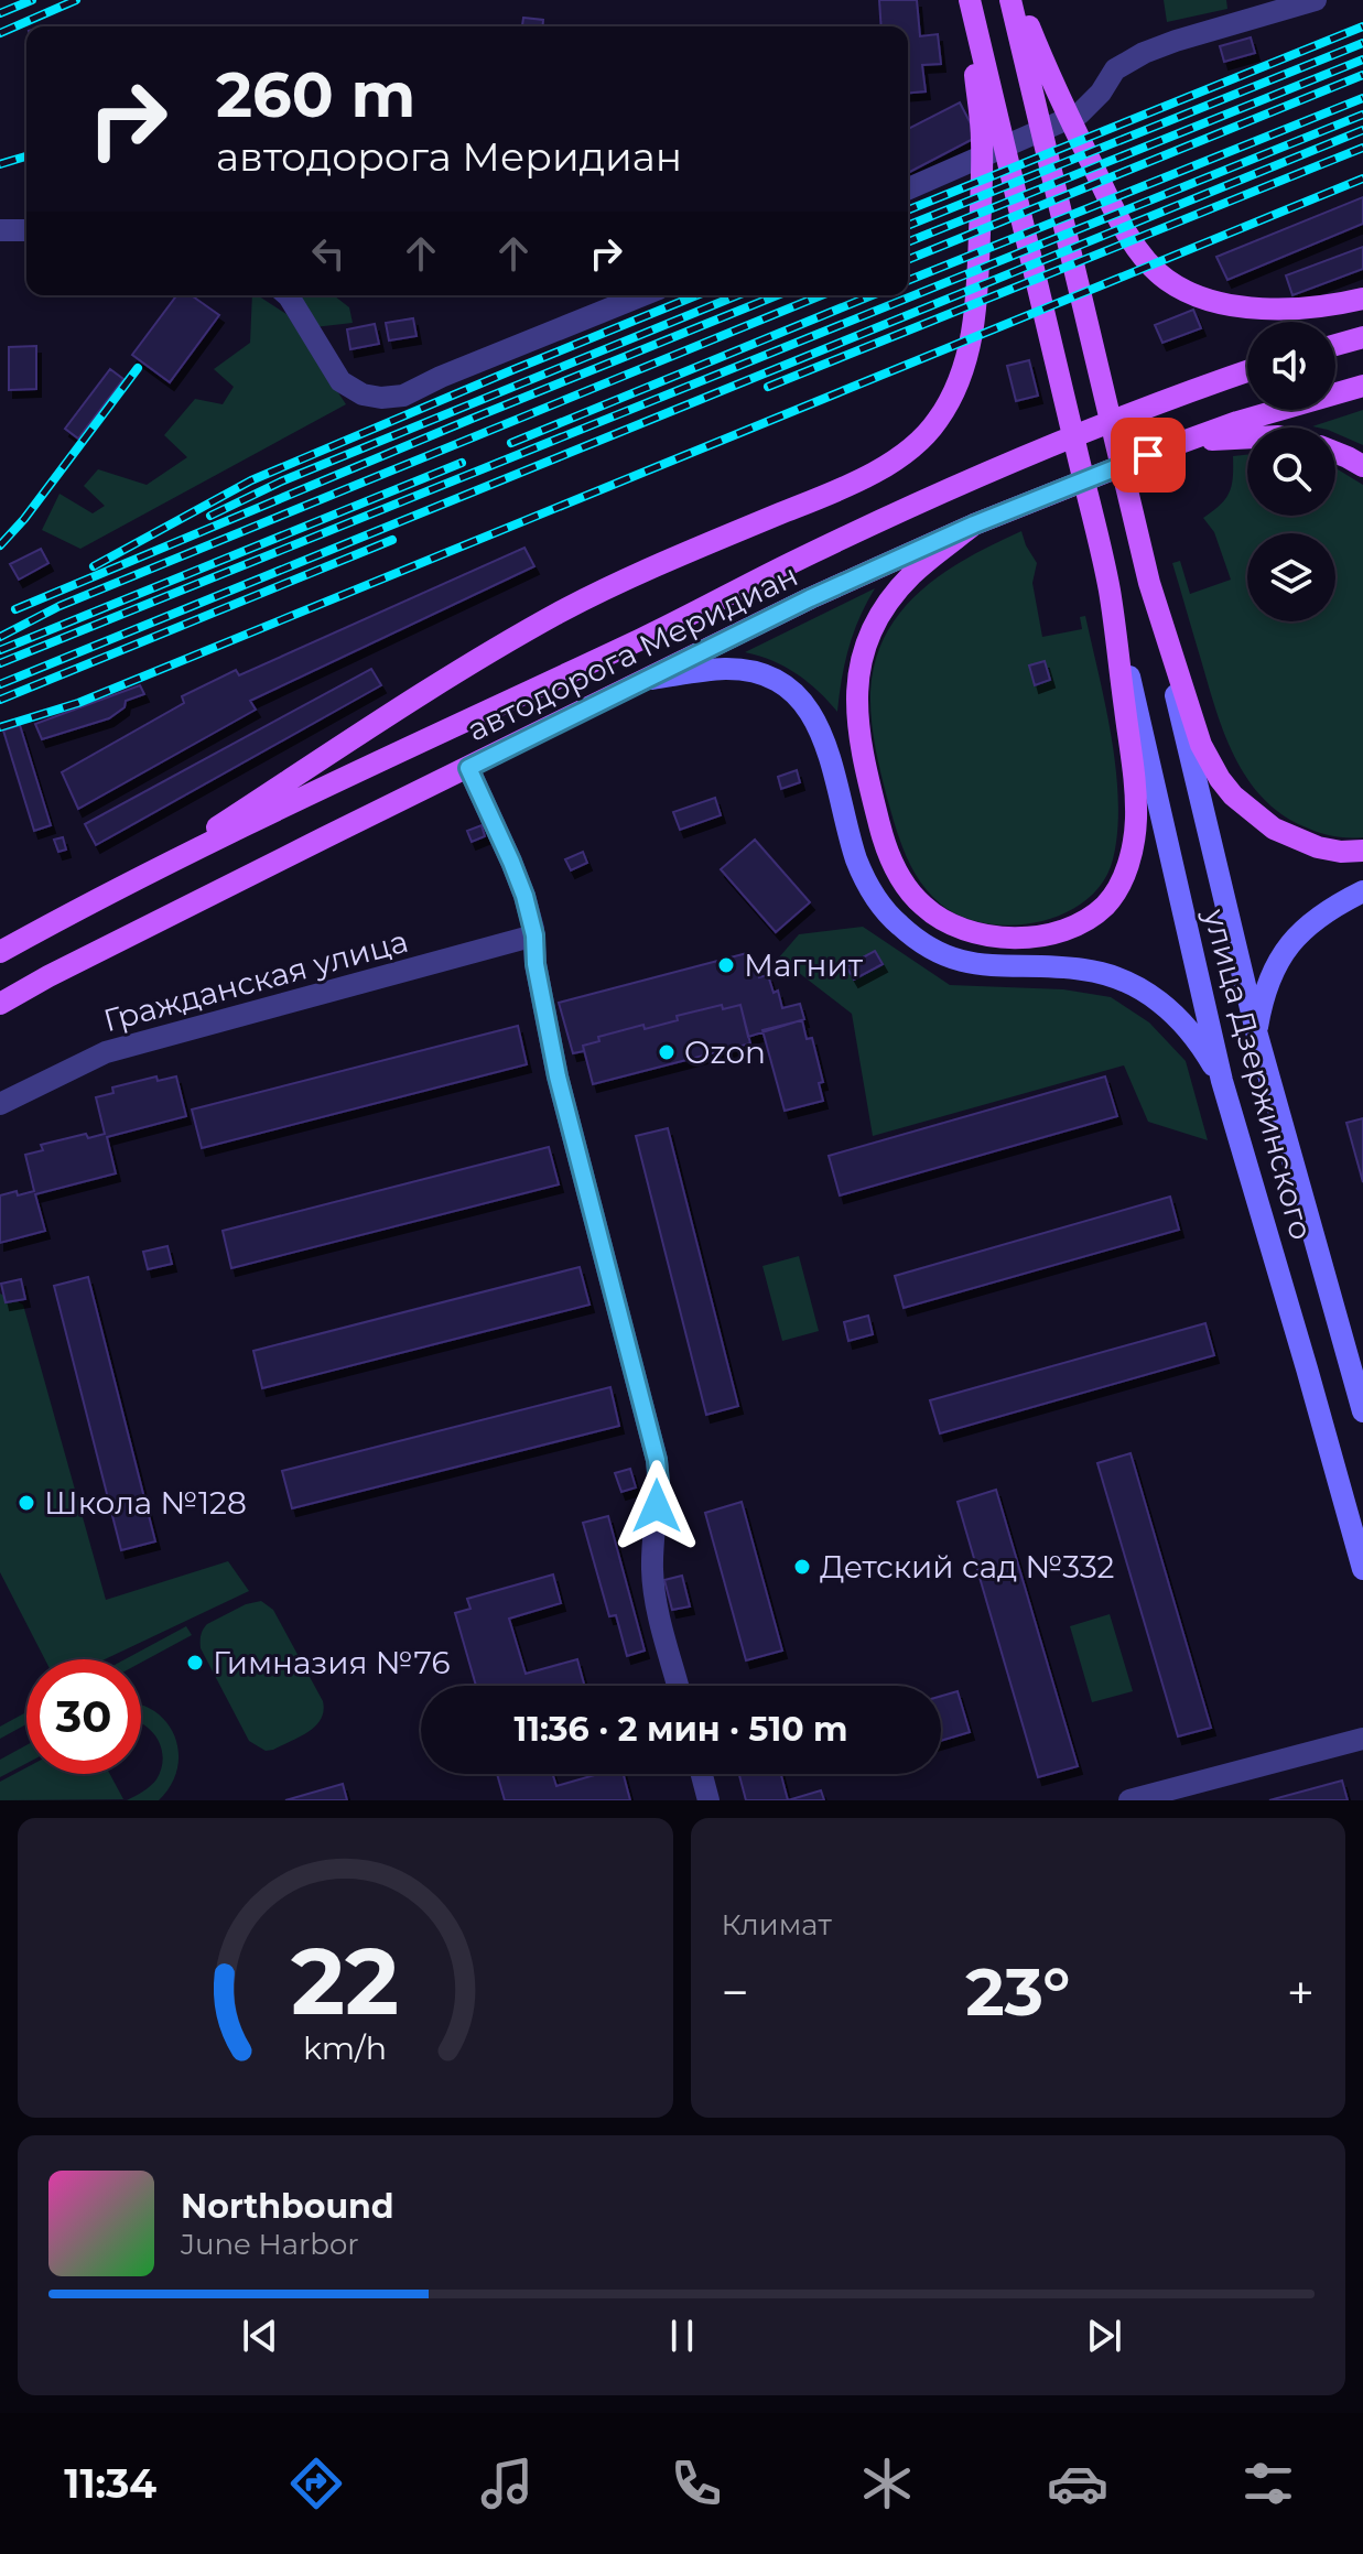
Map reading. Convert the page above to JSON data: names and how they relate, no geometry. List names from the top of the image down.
{
  "streets": {
    "main road": ["автодорога Меридиан", "улица Дзержинского"],
    "street": ["Гражданская улица"]
  },
  "places": [
    "Магнит",
    "Ozon",
    "Школа №128",
    "Детский cад №332",
    "Гимназия №76"
  ],
  "page": {
    "turn": ["260 m", "автодорога Меридиан"],
    "limit": "30",
    "trip": "11:36 · 2 мин · 510 m",
    "tile": "Климат",
    "heat": ["−", "23°", "+"],
    "song": ["Northbound", "June Harbor"],
    "tabs": "11:34",
    "gauge": ["22", "km/h"]
  }
}
